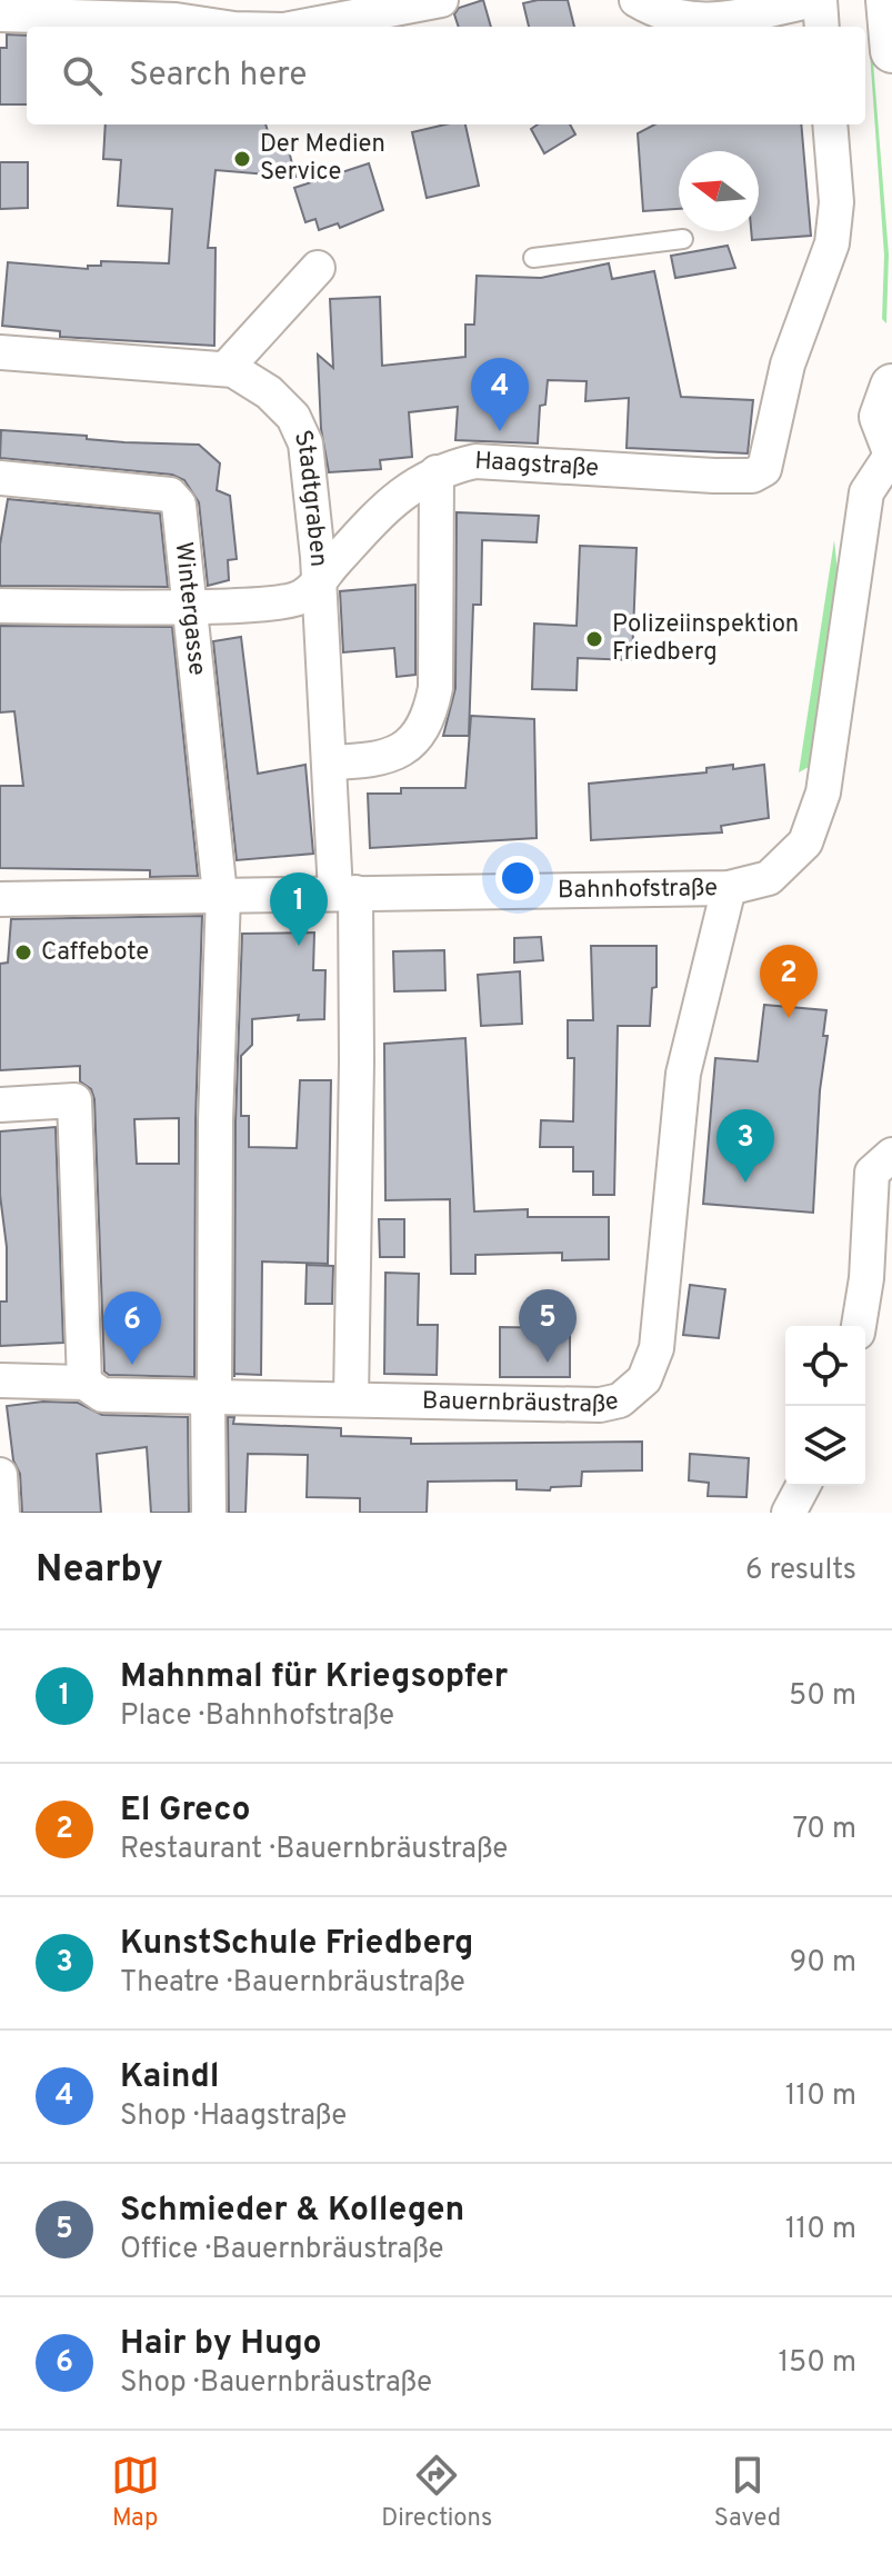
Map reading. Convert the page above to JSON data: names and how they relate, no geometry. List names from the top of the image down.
{
  "streets": {
    "street": [
      "Haagstraße",
      "Stadtgraben",
      "Wintergasse",
      "Bahnhofstraße",
      "Bauernbräustraße"
    ]
  },
  "crossings": [
    ["Haagstraße", "Stadtgraben"],
    ["Haagstraße", "Wintergasse"],
    ["Stadtgraben", "Bahnhofstraße"],
    ["Stadtgraben", "Bauernbräustraße"],
    ["Wintergasse", "Bahnhofstraße"],
    ["Wintergasse", "Bauernbräustraße"],
    ["Bahnhofstraße", "Bauernbräustraße"]
  ],
  "places": ["Der Medien Service", "Polizeiinspektion Friedberg", "Caffebote"],
  "north": "left",
  "page": {
    "search": "Search here",
    "pins": [
      "4",
      "1",
      "2",
      "3",
      "5",
      "6"
    ],
    "heading": ["Nearby", "6 results"],
    "list": [
      {
        "mark": "1",
        "name": "Mahnmal für Kriegsopfer",
        "note": "Place · Bahnhofstraße",
        "value": "50 m"
      },
      {
        "mark": "2",
        "name": "El Greco",
        "note": "Restaurant · Bauernbräustraße",
        "value": "70 m"
      },
      {
        "mark": "3",
        "name": "KunstSchule Friedberg",
        "note": "Theatre · Bauernbräustraße",
        "value": "90 m"
      },
      {
        "mark": "4",
        "name": "Kaindl",
        "note": "Shop · Haagstraße",
        "value": "110 m"
      },
      {
        "mark": "5",
        "name": "Schmieder & Kollegen",
        "note": "Office · Bauernbräustraße",
        "value": "110 m"
      },
      {
        "mark": "6",
        "name": "Hair by Hugo",
        "note": "Shop · Bauernbräustraße",
        "value": "150 m"
      }
    ],
    "nav": ["Map", "Directions", "Saved"]
  }
}
